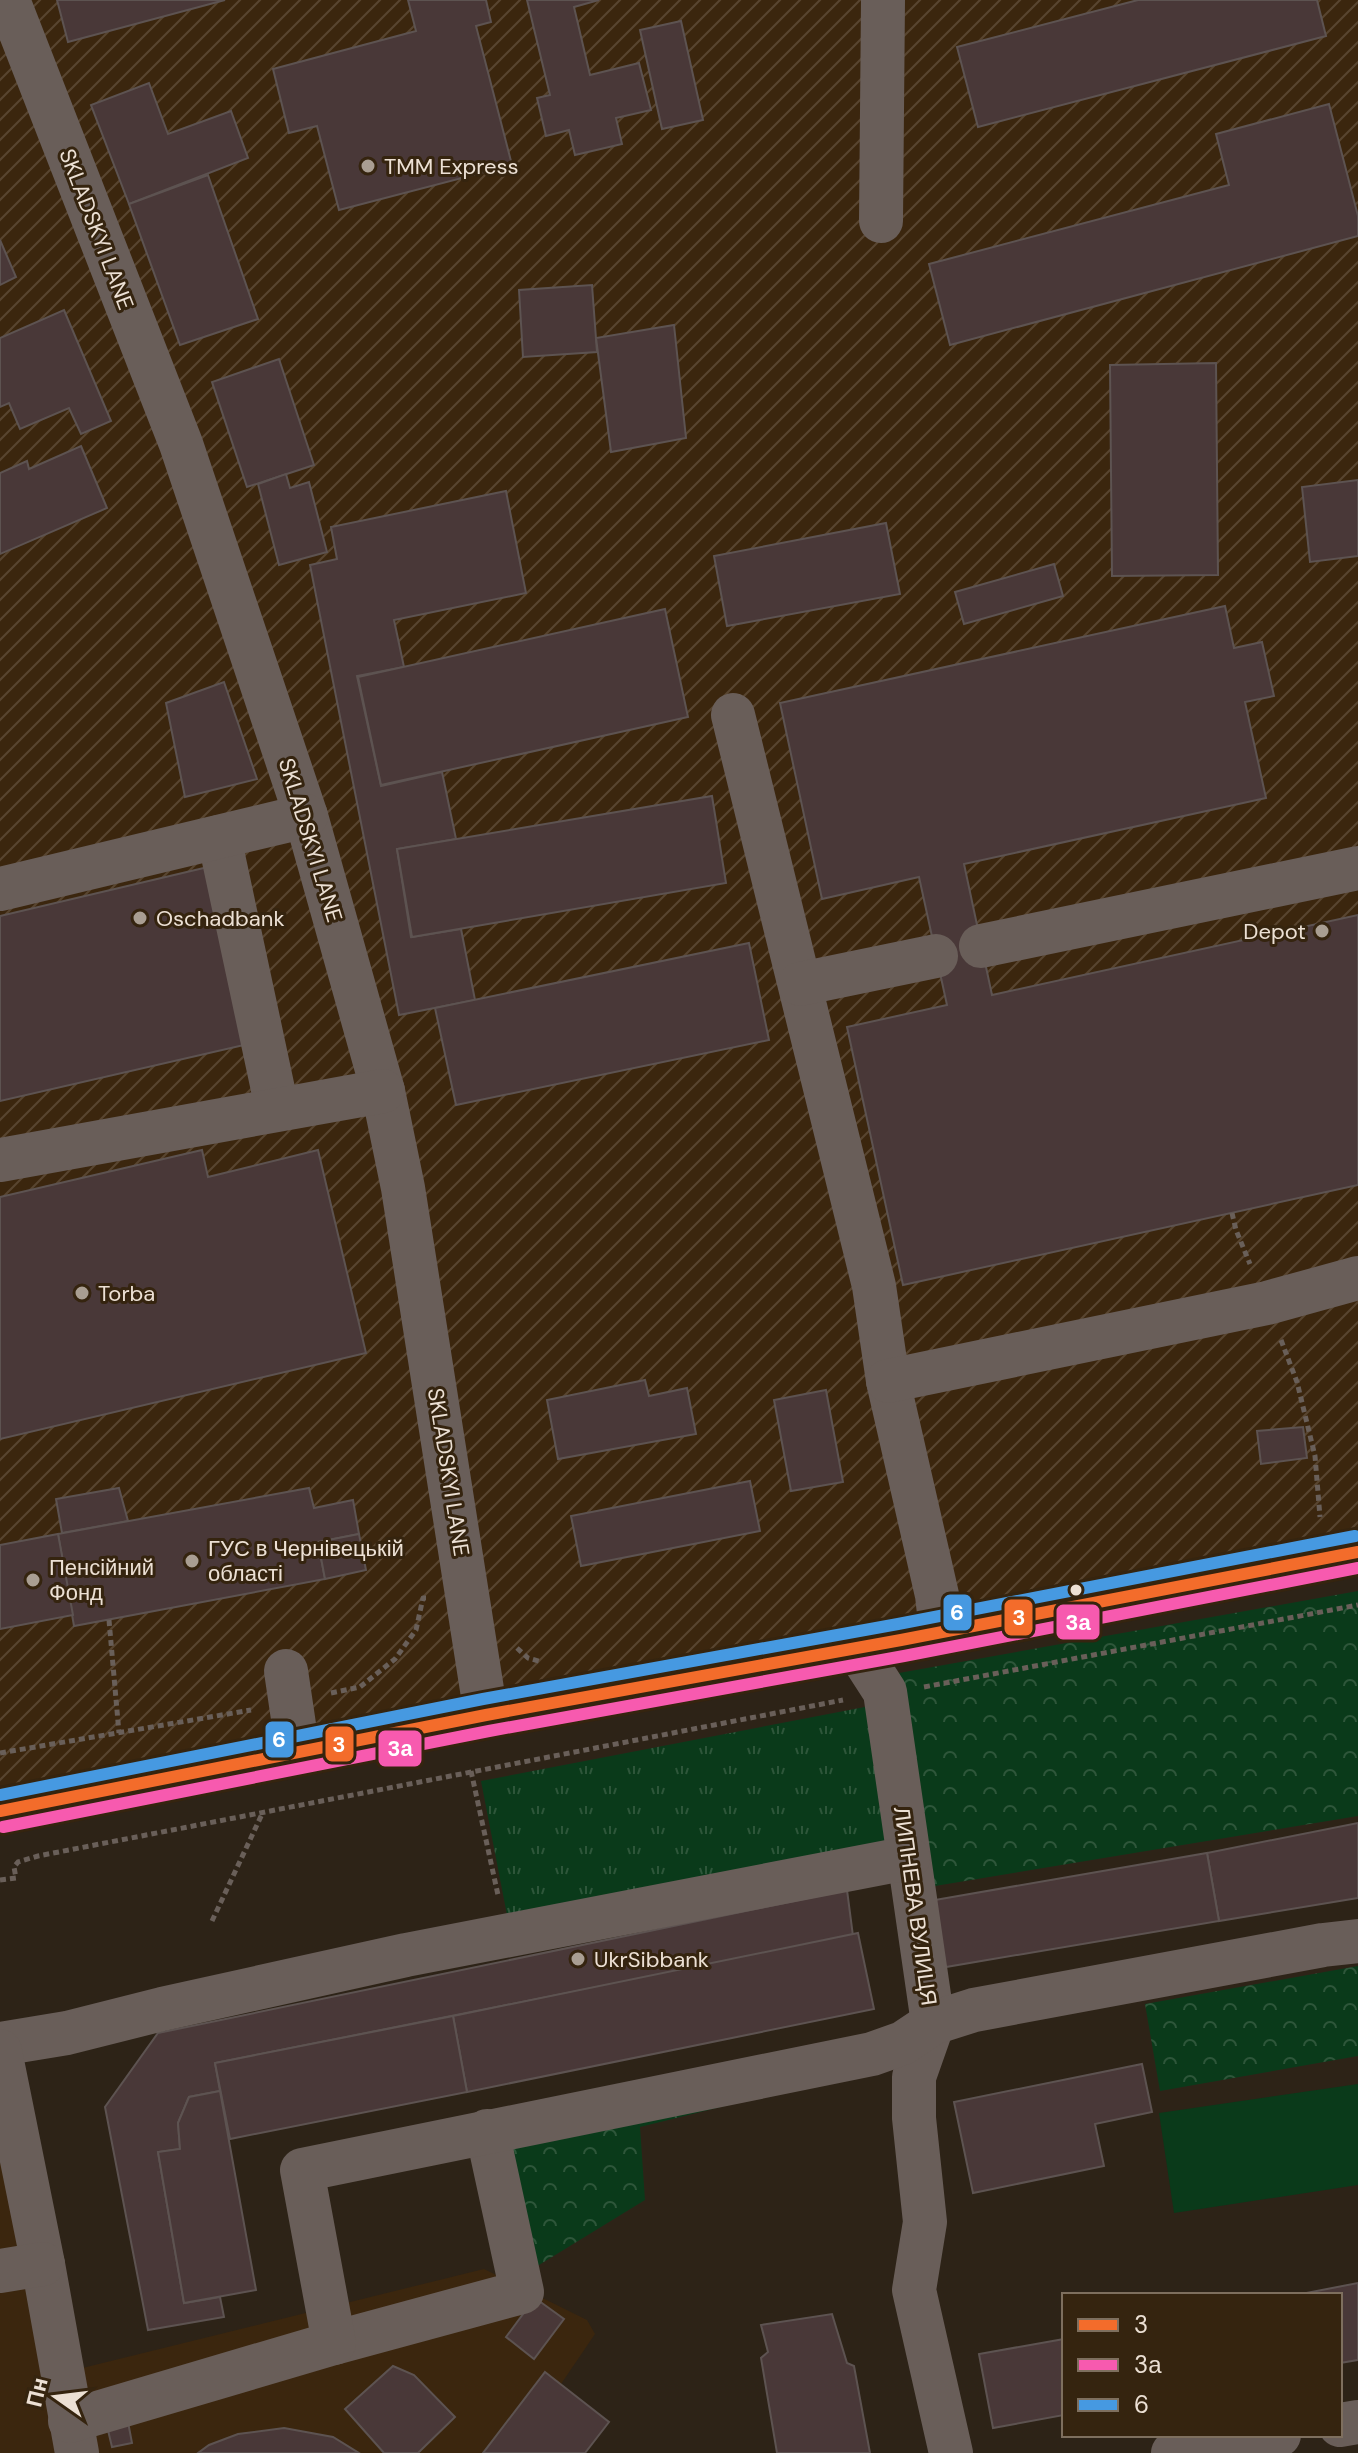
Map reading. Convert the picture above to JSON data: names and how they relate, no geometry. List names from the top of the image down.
{
  "streets": {
    "street": ["SKLADSKYI LANE", "ЛИПНЕВА ВУЛИЦЯ"]
  },
  "places": [
    "TMM Express",
    "Oschadbank",
    "Depot",
    "Torba",
    "ГУС в Чернівецькій області",
    "Пенсійний Фонд",
    "UkrSibbank"
  ],
  "lines": ["transit line 6", "transit line 3", "transit line 3а"],
  "legend": ["3", "3а", "6"],
  "north": "left"
}
